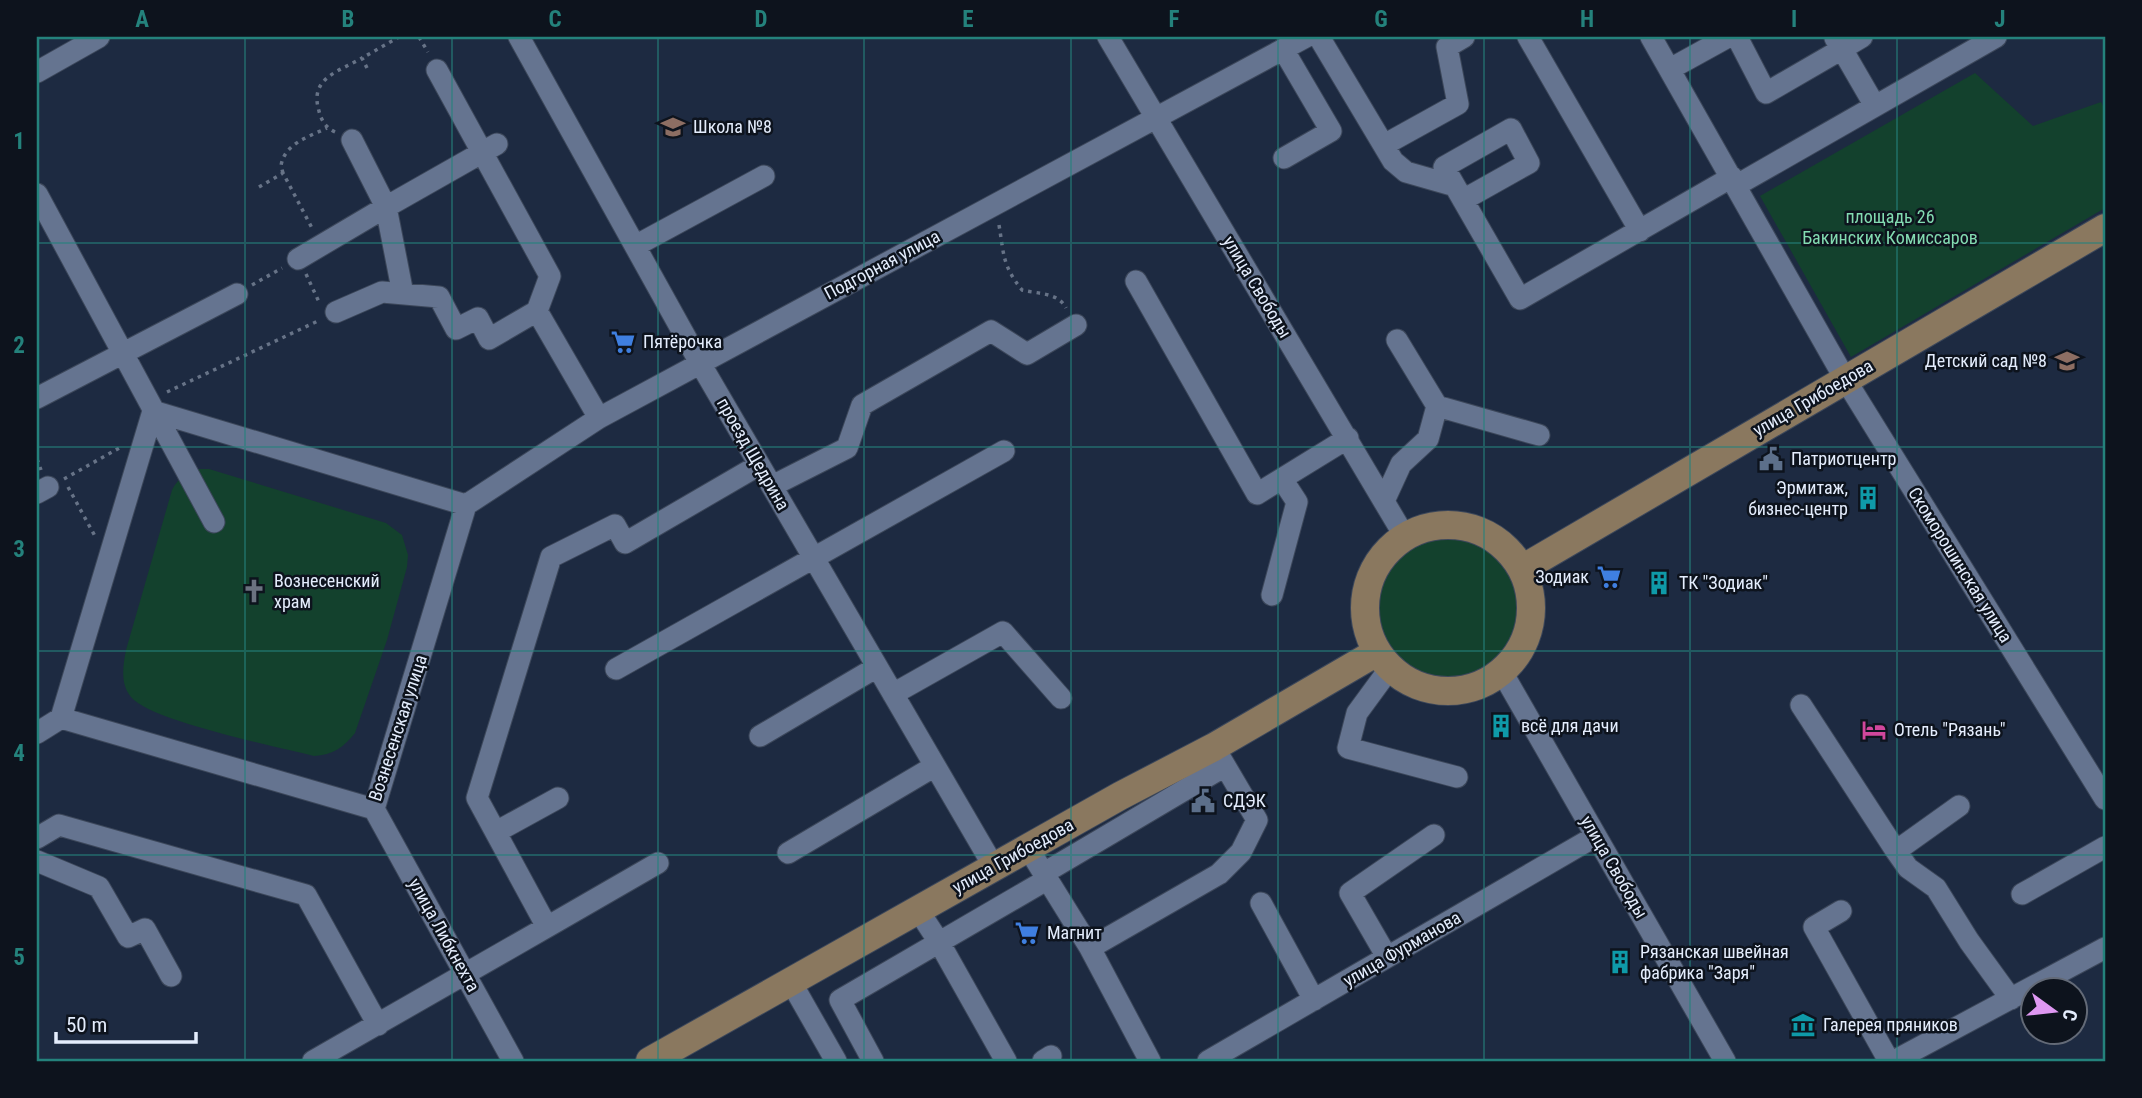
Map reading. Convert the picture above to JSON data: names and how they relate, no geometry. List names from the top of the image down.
{
  "streets": {
    "main road": ["улица Грибоедова"],
    "street": [
      "Подгорная улица",
      "улица Свободы",
      "проезд Щедрина",
      "Скоморошинская улица",
      "Вознесенская улица",
      "улица Либкнехта",
      "улица Фурманова"
    ]
  },
  "crossings": [
    ["Подгорная улица", "улица Свободы"],
    ["Подгорная улица", "проезд Щедрина"],
    ["Подгорная улица", "Вознесенская улица"],
    ["улица Свободы", "улица Грибоедова"],
    ["улица Свободы", "улица Фурманова"],
    ["улица Грибоедова", "проезд Щедрина"],
    ["улица Грибоедова", "Скоморошинская улица"],
    ["Вознесенская улица", "улица Либкнехта"]
  ],
  "parks": ["площадь 26 Бакинских Комиссаров"],
  "places": {
    "school or university": ["Школа №8", "Детский сад №8"],
    "supermarket": ["Пятёрочка", "Зодиак", "Магнит"],
    "public building": ["Патриотцентр", "СДЭК"],
    "building": [
      "Эрмитаж, бизнес-центр",
      "ТК \"Зодиак\"",
      "всё для дачи",
      "Рязанская швейная фабрика \"Заря\""
    ],
    "church": ["Вознесенский храм"],
    "hotel": ["Отель \"Рязань\""],
    "museum": ["Галерея пряников"]
  },
  "scale_bar": "50 m",
  "north": "right",
  "grid": {
    "columns": [
      "A",
      "B",
      "C",
      "D",
      "E",
      "F",
      "G",
      "H",
      "I",
      "J"
    ],
    "rows": [
      "1",
      "2",
      "3",
      "4",
      "5"
    ]
  }
}
